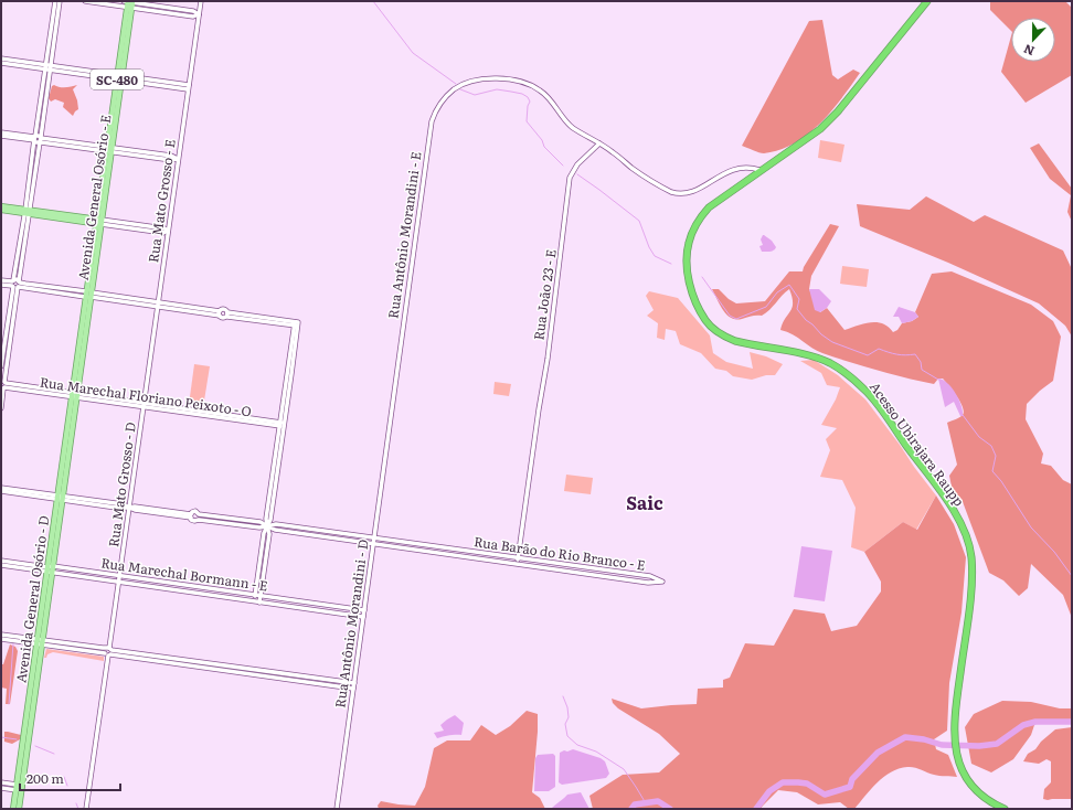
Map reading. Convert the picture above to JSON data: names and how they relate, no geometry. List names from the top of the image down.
{
  "streets": {
    "highway": ["Acesso Ubirajara Raupp"],
    "main road": ["SC-480", "Avenida General Osório - E", "Avenida General Osório - D"],
    "street": [
      "Rua Mato Grosso - E",
      "Rua Antônio Morandini - E",
      "Rua João 23 - E",
      "Rua Marechal Floriano Peixoto - O",
      "Rua Mato Grosso - D",
      "Rua Barão do Rio Branco - E",
      "Rua Marechal Bormann - E",
      "Rua Antônio Morandini - D"
    ]
  },
  "crossings": [
    ["Avenida General Osório - E", "Rua Marechal Floriano Peixoto - O"],
    ["Avenida General Osório - E", "Avenida General Osório - D"],
    ["Rua Mato Grosso - E", "Rua Marechal Floriano Peixoto - O"],
    ["Rua Mato Grosso - E", "Rua Mato Grosso - D"],
    ["Rua Antônio Morandini - E", "Rua João 23 - E"],
    ["Rua Antônio Morandini - E", "Rua Antônio Morandini - D"],
    ["Rua João 23 - E", "Rua Barão do Rio Branco - E"],
    ["Rua Marechal Floriano Peixoto - O", "Rua Mato Grosso - D"],
    ["Rua Marechal Floriano Peixoto - O", "Avenida General Osório - D"],
    ["Rua Mato Grosso - D", "Rua Marechal Bormann - E"],
    ["Rua Barão do Rio Branco - E", "Rua Antônio Morandini - D"],
    ["Rua Marechal Bormann - E", "Avenida General Osório - D"],
    ["Rua Marechal Bormann - E", "Rua Antônio Morandini - D"]
  ],
  "districts": ["Saic"],
  "scale_bar": "200 m",
  "north": "bottom"
}
